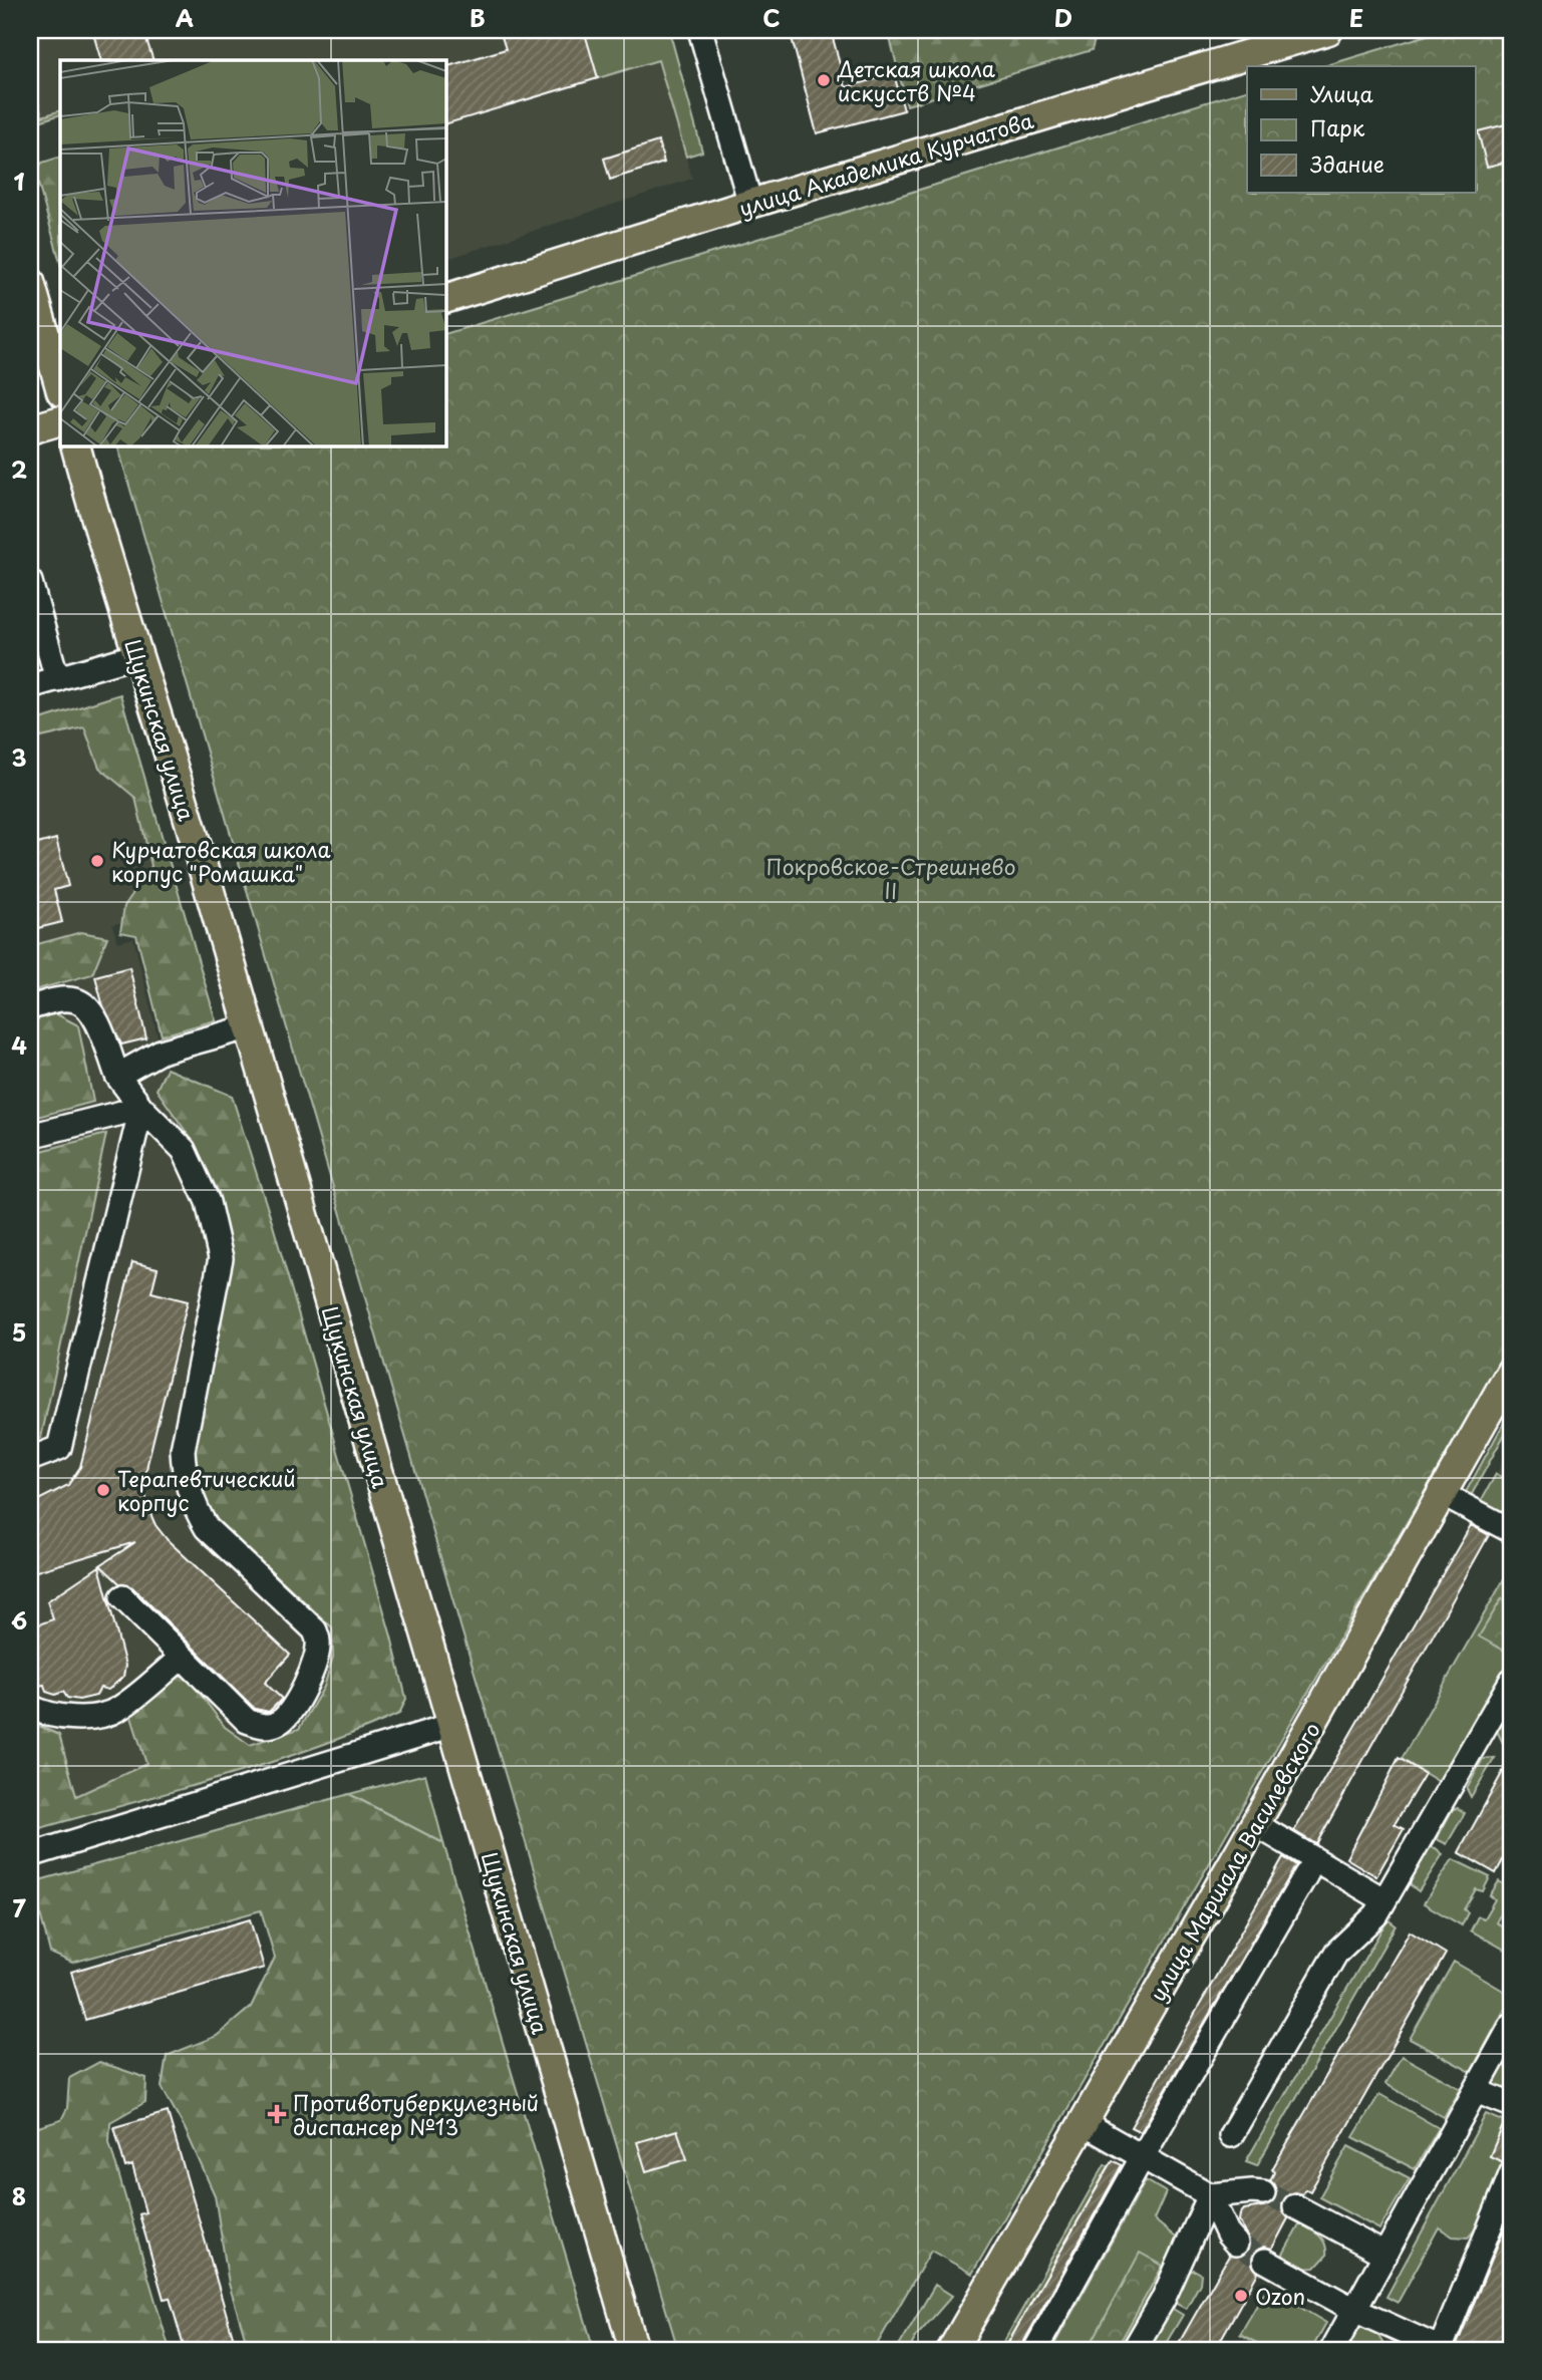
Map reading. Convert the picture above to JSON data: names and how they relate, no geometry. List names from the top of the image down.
{
  "streets": {
    "main road": ["улица Академика Курчатова", "Щукинская улица", "улица Маршала Василевского"]
  },
  "parks": ["Покровское-Стрешнево II"],
  "places": {
    "other": [
      "Детская школа искусств №4",
      "Курчатовская школа корпус \"Ромашка\"",
      "Терапевтический корпус",
      "Ozon"
    ],
    "health": ["Противотуберкулезный диспансер №13"]
  },
  "legend": ["Улица", "Парк", "Здание"],
  "grid": {
    "columns": [
      "A",
      "B",
      "C",
      "D",
      "E"
    ],
    "rows": [
      "1",
      "2",
      "3",
      "4",
      "5",
      "6",
      "7",
      "8"
    ]
  }
}
